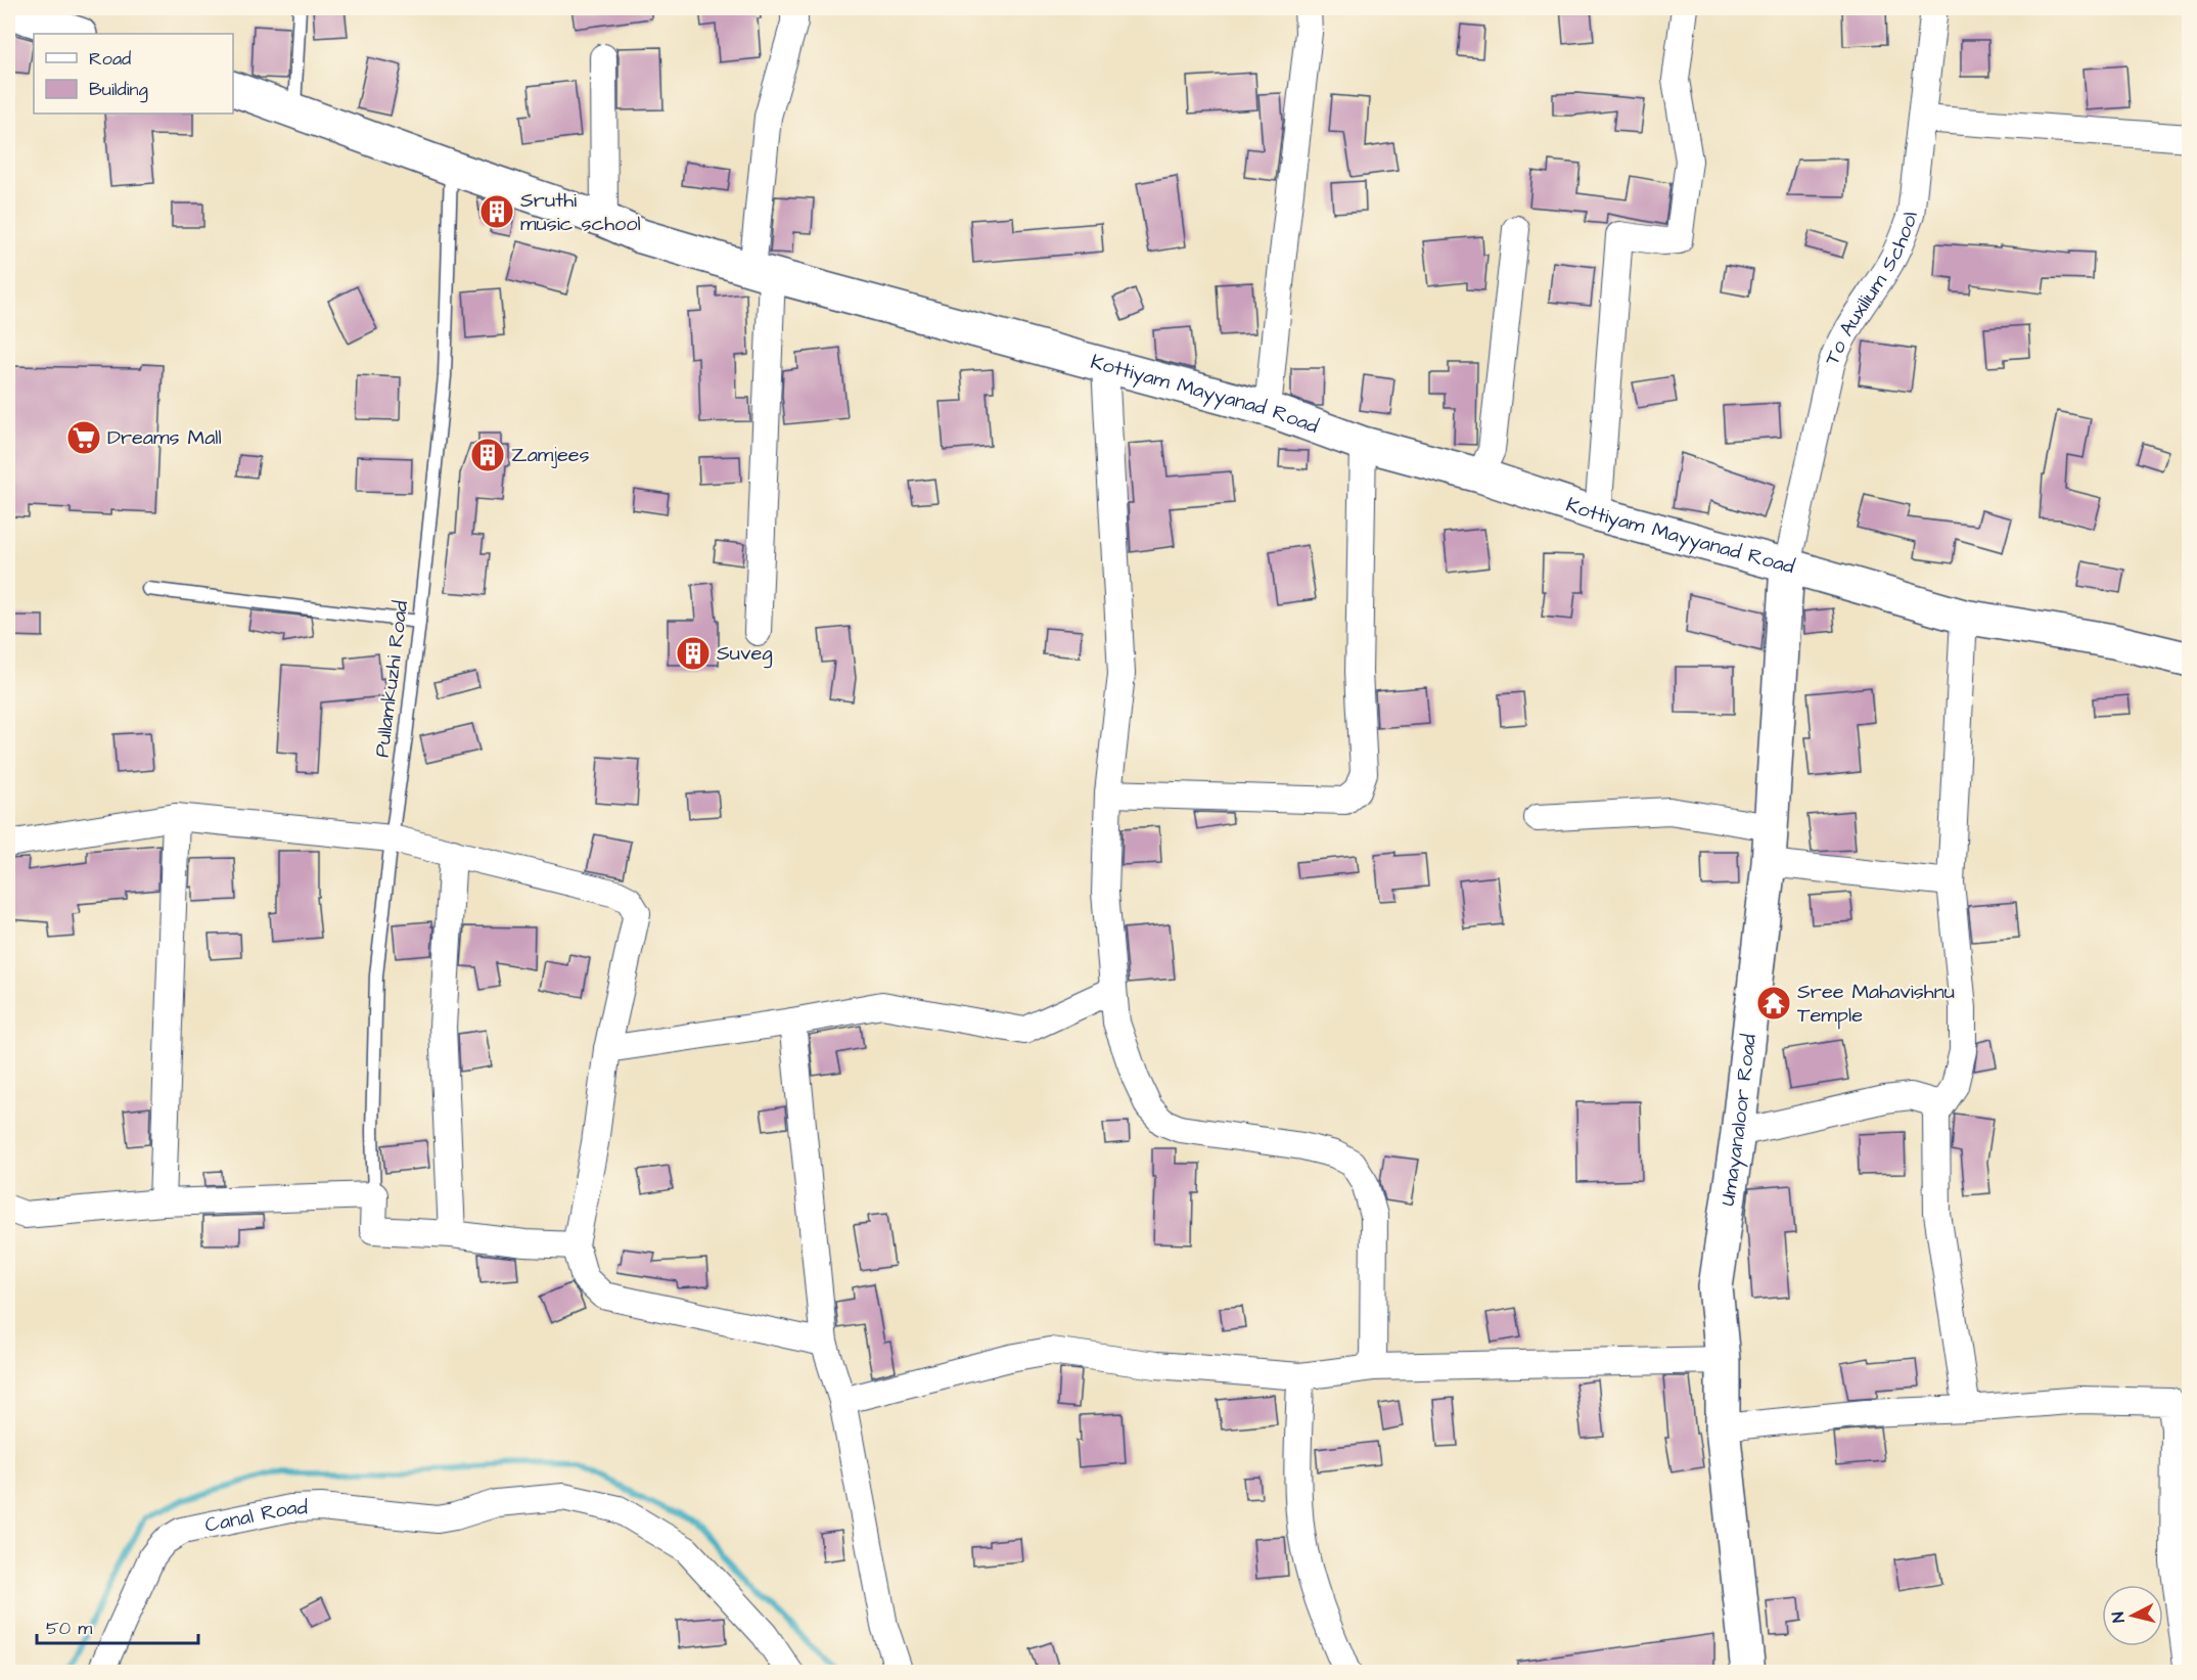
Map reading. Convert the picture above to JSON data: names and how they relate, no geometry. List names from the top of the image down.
{
  "streets": {
    "main road": ["Kottiyam Mayyanad Road", "Umayanaloor Road"],
    "street": ["To Auxilium School", "Canal Road"],
    "lane": ["Pullamkuzhi Road"]
  },
  "crossings": [
    ["To Auxilium School", "Kottiyam Mayyanad Road"],
    ["To Auxilium School", "Umayanaloor Road"],
    ["Kottiyam Mayyanad Road", "Pullamkuzhi Road"],
    ["Kottiyam Mayyanad Road", "Umayanaloor Road"]
  ],
  "places": {
    "building": ["Sruthi music school", "Zamjees", "Suveg"],
    "supermarket": ["Dreams Mall"],
    "temple": ["Sree Mahavishnu Temple"]
  },
  "legend": ["Road", "Building"],
  "scale_bar": "50 m",
  "north": "left"
}
